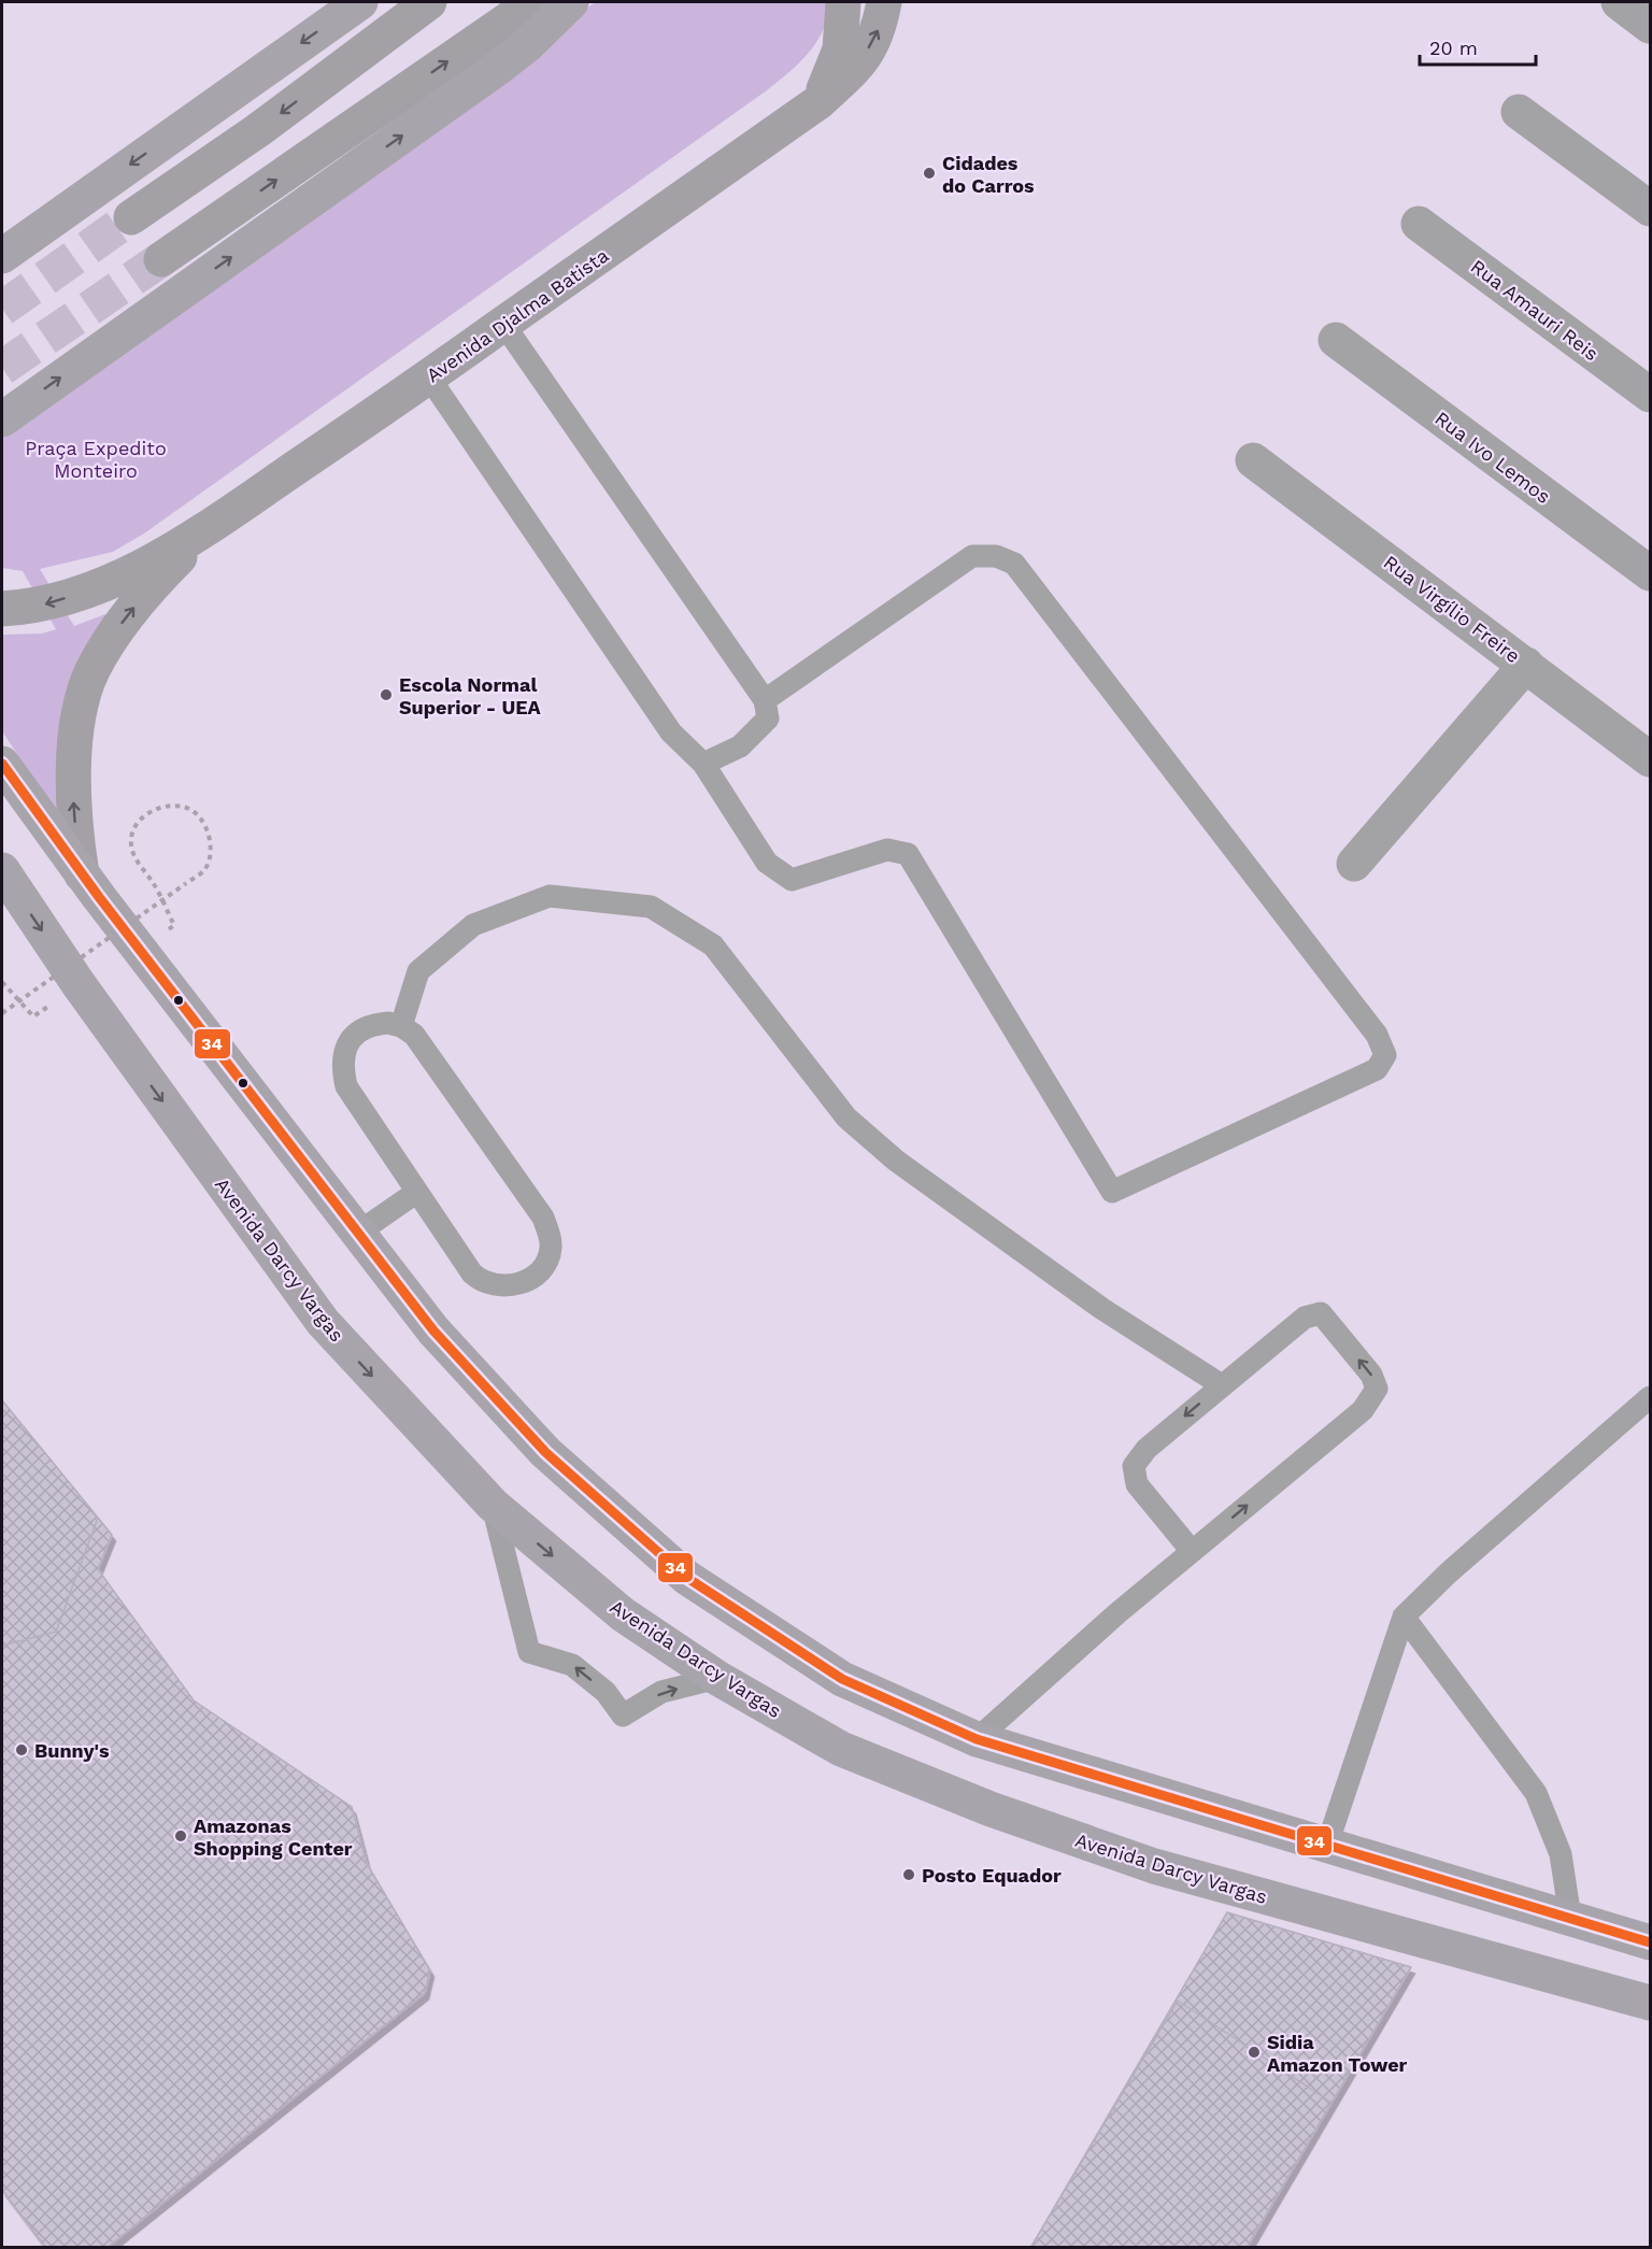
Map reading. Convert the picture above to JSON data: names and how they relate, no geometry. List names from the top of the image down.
{
  "streets": {
    "main road": ["Avenida Djalma Batista", "Avenida Darcy Vargas"],
    "street": ["Rua Amauri Reis", "Rua Ivo Lemos", "Rua Virgílio Freire"]
  },
  "parks": ["Praça Expedito Monteiro"],
  "places": [
    "Cidades do Carros",
    "Escola Normal Superior - UEA",
    "Bunny's",
    "Amazonas Shopping Center",
    "Posto Equador",
    "Sidia Amazon Tower"
  ],
  "lines": ["transit line 34"],
  "scale_bar": "20 m"
}
